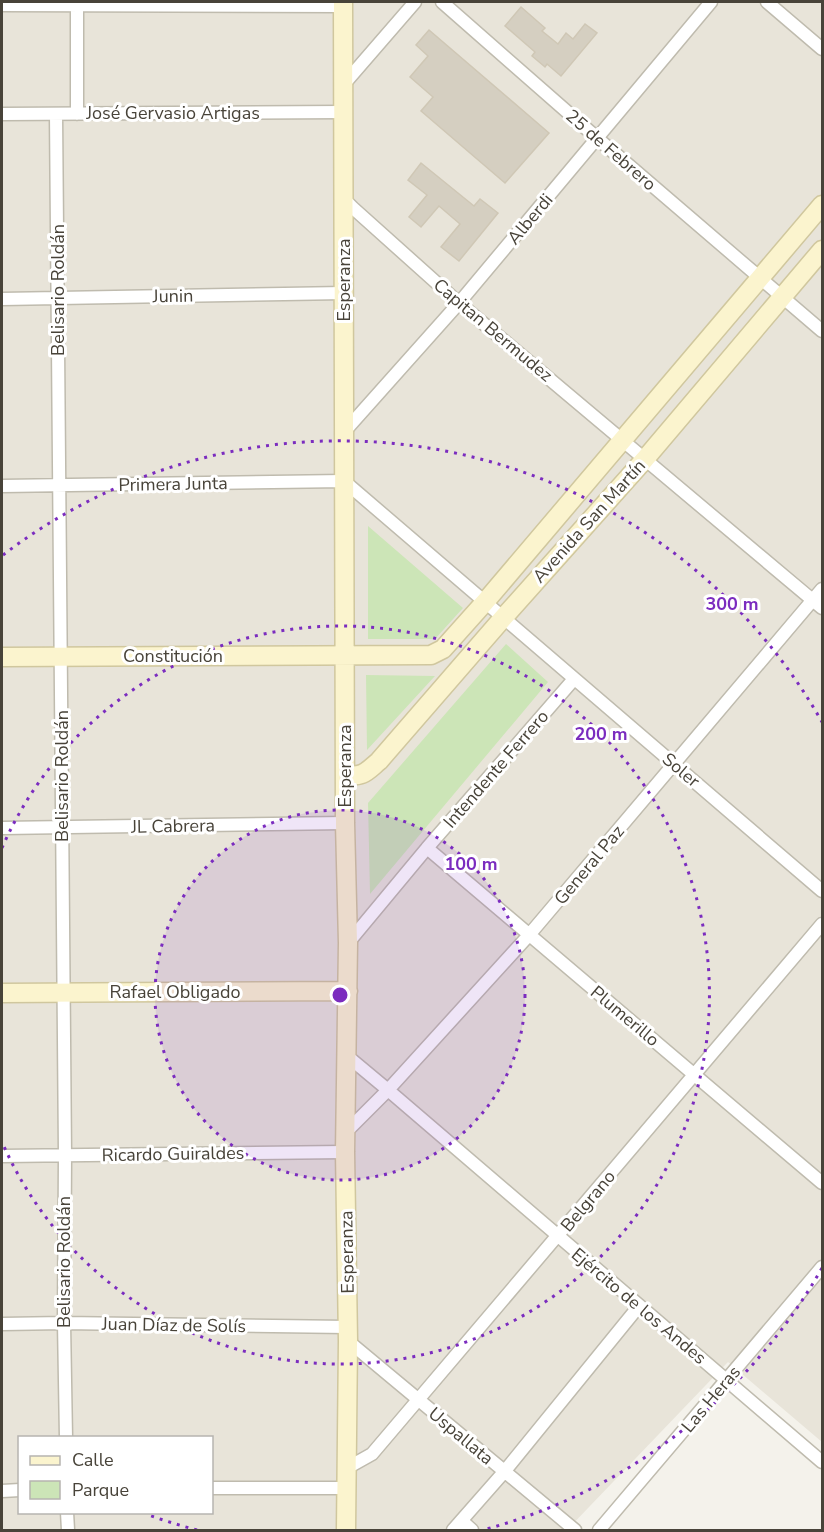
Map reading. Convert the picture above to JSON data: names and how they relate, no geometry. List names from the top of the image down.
{
  "streets": {
    "main road": [
      "Esperanza",
      "Avenida San Martín",
      "Constitución",
      "Rafael Obligado"
    ],
    "street": [
      "José Gervasio Artigas",
      "25 de Febrero",
      "Alberdi",
      "Belisario Roldán",
      "Junin",
      "Capitan Bermudez",
      "Primera Junta",
      "Intendente Ferrero",
      "Soler",
      "JL Cabrera",
      "General Paz",
      "Plumerillo",
      "Ricardo Guiraldes",
      "Belgrano",
      "Ejército de los Andes",
      "Juan Díaz de Solís",
      "Las Heras",
      "Uspallata"
    ]
  },
  "crossings": [
    ["José Gervasio Artigas", "Esperanza"],
    ["José Gervasio Artigas", "Belisario Roldán"],
    ["25 de Febrero", "Alberdi"],
    ["25 de Febrero", "Avenida San Martín"],
    ["Alberdi", "Esperanza"],
    ["Alberdi", "Capitan Bermudez"],
    ["Esperanza", "Junin"],
    ["Esperanza", "Capitan Bermudez"],
    ["Esperanza", "Primera Junta"],
    ["Esperanza", "Avenida San Martín"],
    ["Esperanza", "Constitución"],
    ["Esperanza", "Intendente Ferrero"],
    ["Esperanza", "Soler"],
    ["Esperanza", "JL Cabrera"],
    ["Esperanza", "General Paz"],
    ["Esperanza", "Rafael Obligado"],
    ["Esperanza", "Ricardo Guiraldes"],
    ["Esperanza", "Belgrano"],
    ["Esperanza", "Ejército de los Andes"],
    ["Esperanza", "Juan Díaz de Solís"],
    ["Esperanza", "Uspallata"],
    ["Belisario Roldán", "Junin"],
    ["Belisario Roldán", "Primera Junta"],
    ["Belisario Roldán", "Constitución"],
    ["Belisario Roldán", "JL Cabrera"],
    ["Belisario Roldán", "Rafael Obligado"],
    ["Belisario Roldán", "Ricardo Guiraldes"],
    ["Belisario Roldán", "Juan Díaz de Solís"],
    ["Capitan Bermudez", "Avenida San Martín"],
    ["Capitan Bermudez", "General Paz"],
    ["Primera Junta", "Soler"],
    ["Avenida San Martín", "Constitución"],
    ["Avenida San Martín", "Soler"],
    ["Intendente Ferrero", "Soler"],
    ["Intendente Ferrero", "Plumerillo"],
    ["Soler", "General Paz"],
    ["General Paz", "Plumerillo"],
    ["General Paz", "Ejército de los Andes"],
    ["Plumerillo", "Belgrano"],
    ["Belgrano", "Ejército de los Andes"],
    ["Belgrano", "Uspallata"],
    ["Ejército de los Andes", "Las Heras"],
    ["Juan Díaz de Solís", "Uspallata"]
  ],
  "legend": ["Calle", "Parque"],
  "rings": ["300 m", "200 m", "100 m"]
}
